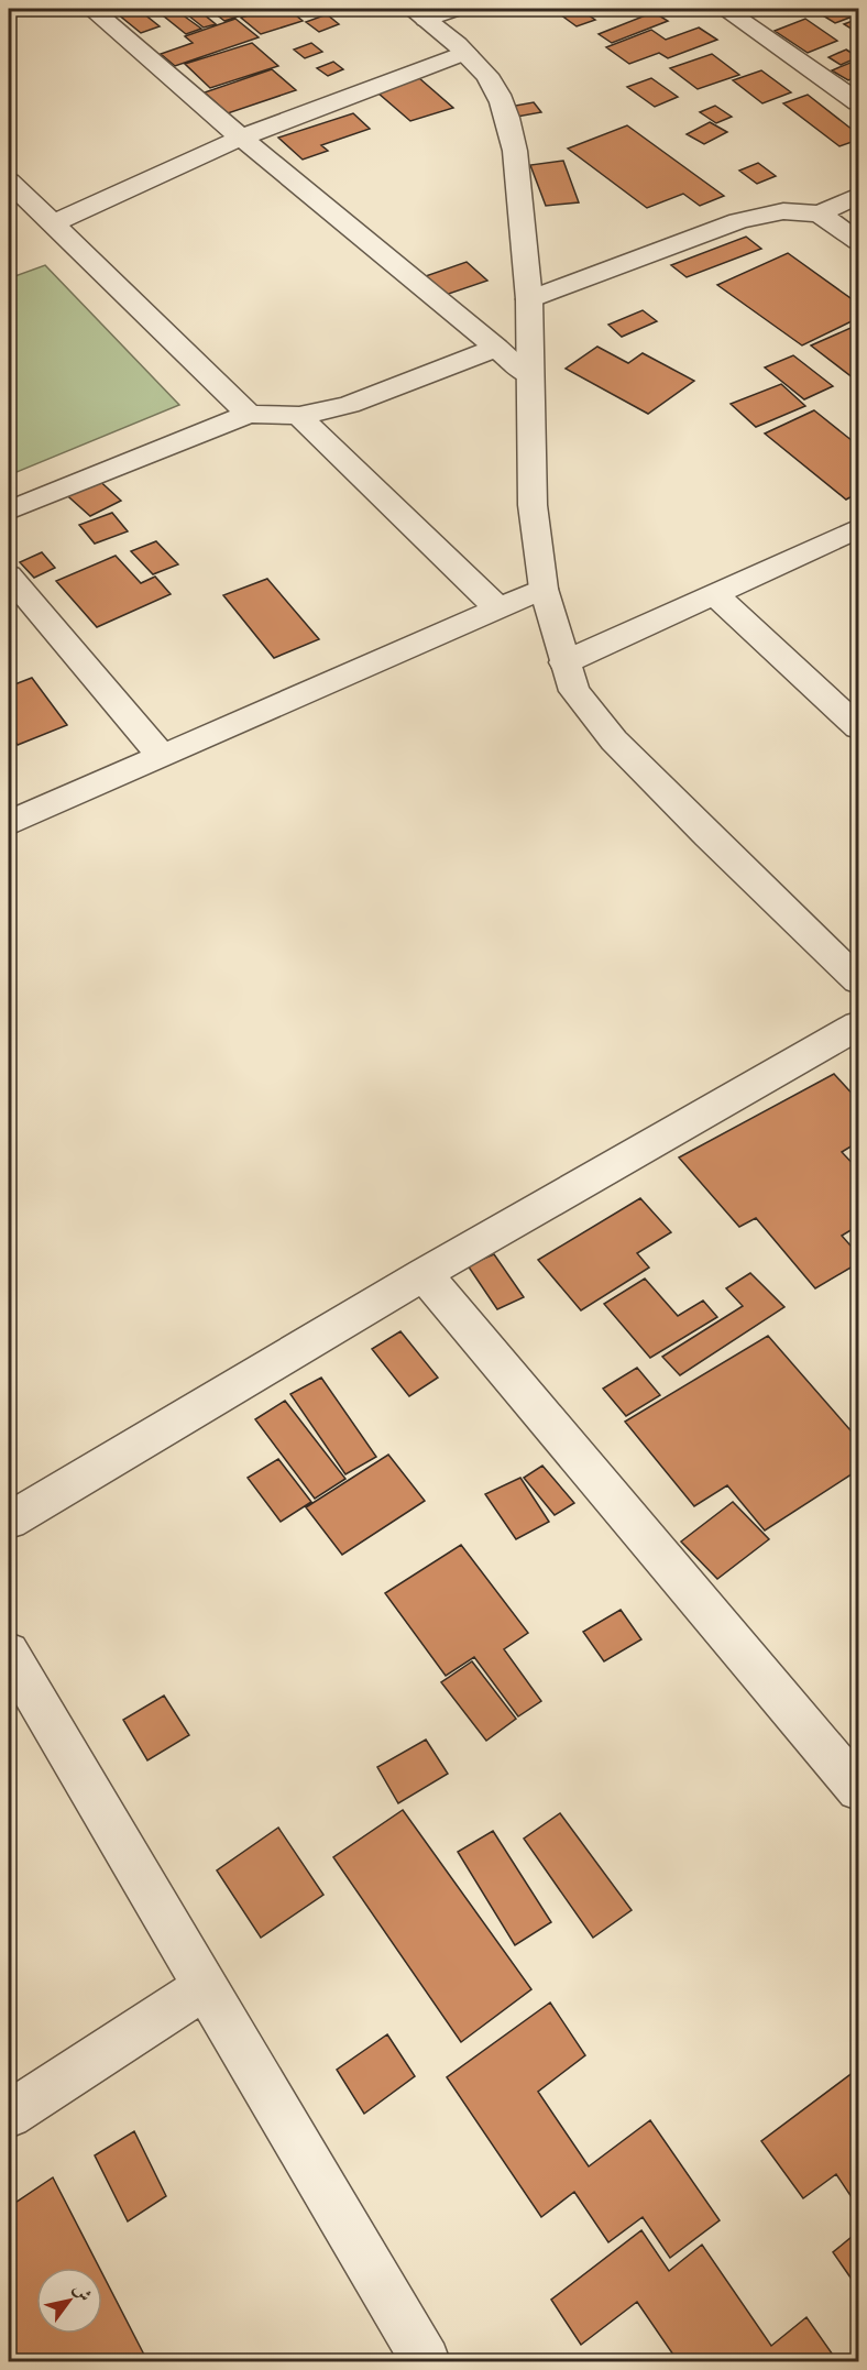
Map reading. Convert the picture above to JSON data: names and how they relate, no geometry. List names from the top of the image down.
{
  "north": "top right"
}
